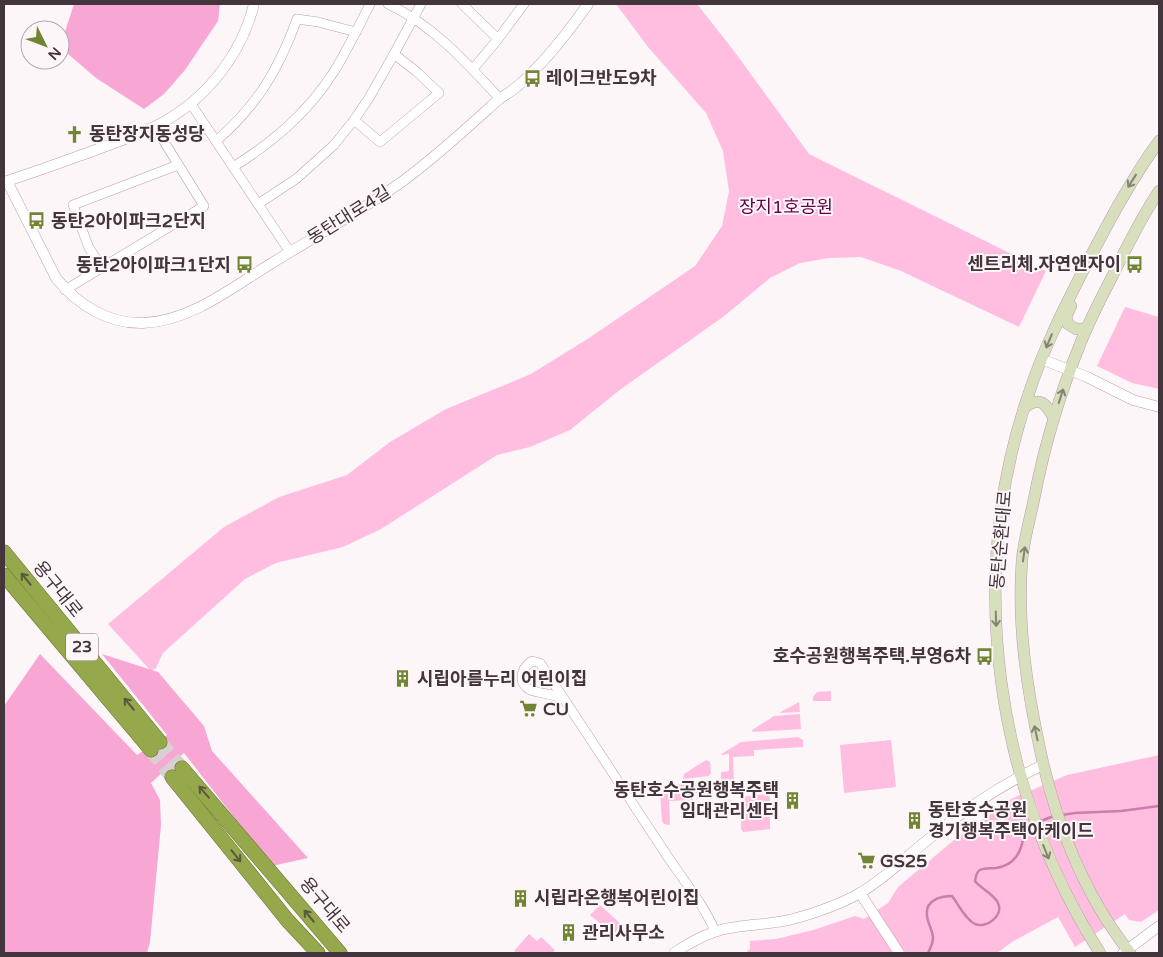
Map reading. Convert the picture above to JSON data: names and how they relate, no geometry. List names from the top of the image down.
{
  "streets": {
    "highway": ["용구대로", "23"],
    "main road": ["동탄순환대로"],
    "street": ["동탄대로4길"]
  },
  "parks": ["장지1호공원"],
  "places": {
    "bus stop": [
      "레이크반도9차",
      "동탄2아이파크2단지",
      "센트리체.자연앤자이",
      "동탄2아이파크1단지",
      "호수공원행복주택.부영6차"
    ],
    "church": ["동탄장지동성당"],
    "building": [
      "시립아름누리 어린이집",
      "동탄호수공원행복주택 임대관리센터",
      "동탄호수공원 경기행복주택아케이드",
      "시립라온행복어린이집",
      "관리사무소"
    ],
    "supermarket": ["CU", "GS25"]
  },
  "north": "bottom right"
}
